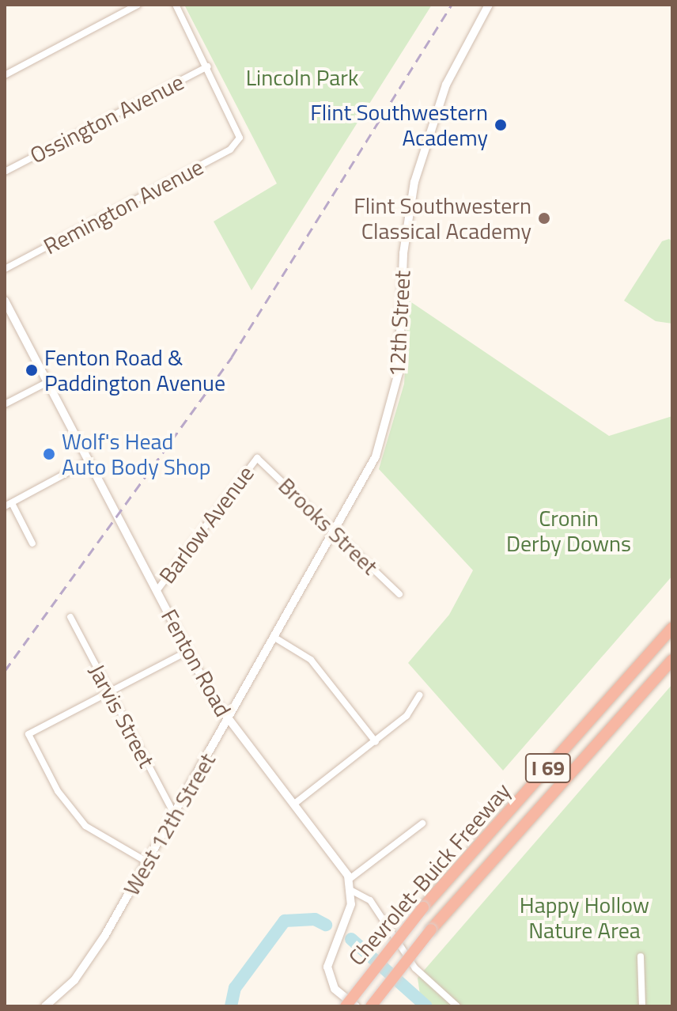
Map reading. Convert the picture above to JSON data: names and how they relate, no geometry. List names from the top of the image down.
{
  "streets": {
    "highway": ["I 69", "Chevrolet-Buick Freeway"],
    "street": [
      "Ossington Avenue",
      "Remington Avenue",
      "12th Street",
      "Barlow Avenue",
      "Brooks Street",
      "Fenton Road",
      "Jarvis Street",
      "West 12th Street"
    ]
  },
  "crossings": [
    ["Ossington Avenue", "Remington Avenue"],
    ["12th Street", "Brooks Street"],
    ["12th Street", "West 12th Street"],
    ["Barlow Avenue", "Brooks Street"],
    ["Barlow Avenue", "Fenton Road"],
    ["Brooks Street", "West 12th Street"],
    ["Fenton Road", "West 12th Street"],
    ["Jarvis Street", "West 12th Street"]
  ],
  "parks": ["Lincoln Park", "Cronin Derby Downs", "Happy Hollow Nature Area"],
  "places": [
    "Flint Southwestern Academy",
    "Flint Southwestern Classical Academy",
    "Fenton Road & Paddington Avenue",
    "Wolf's Head Auto Body Shop"
  ]
}
